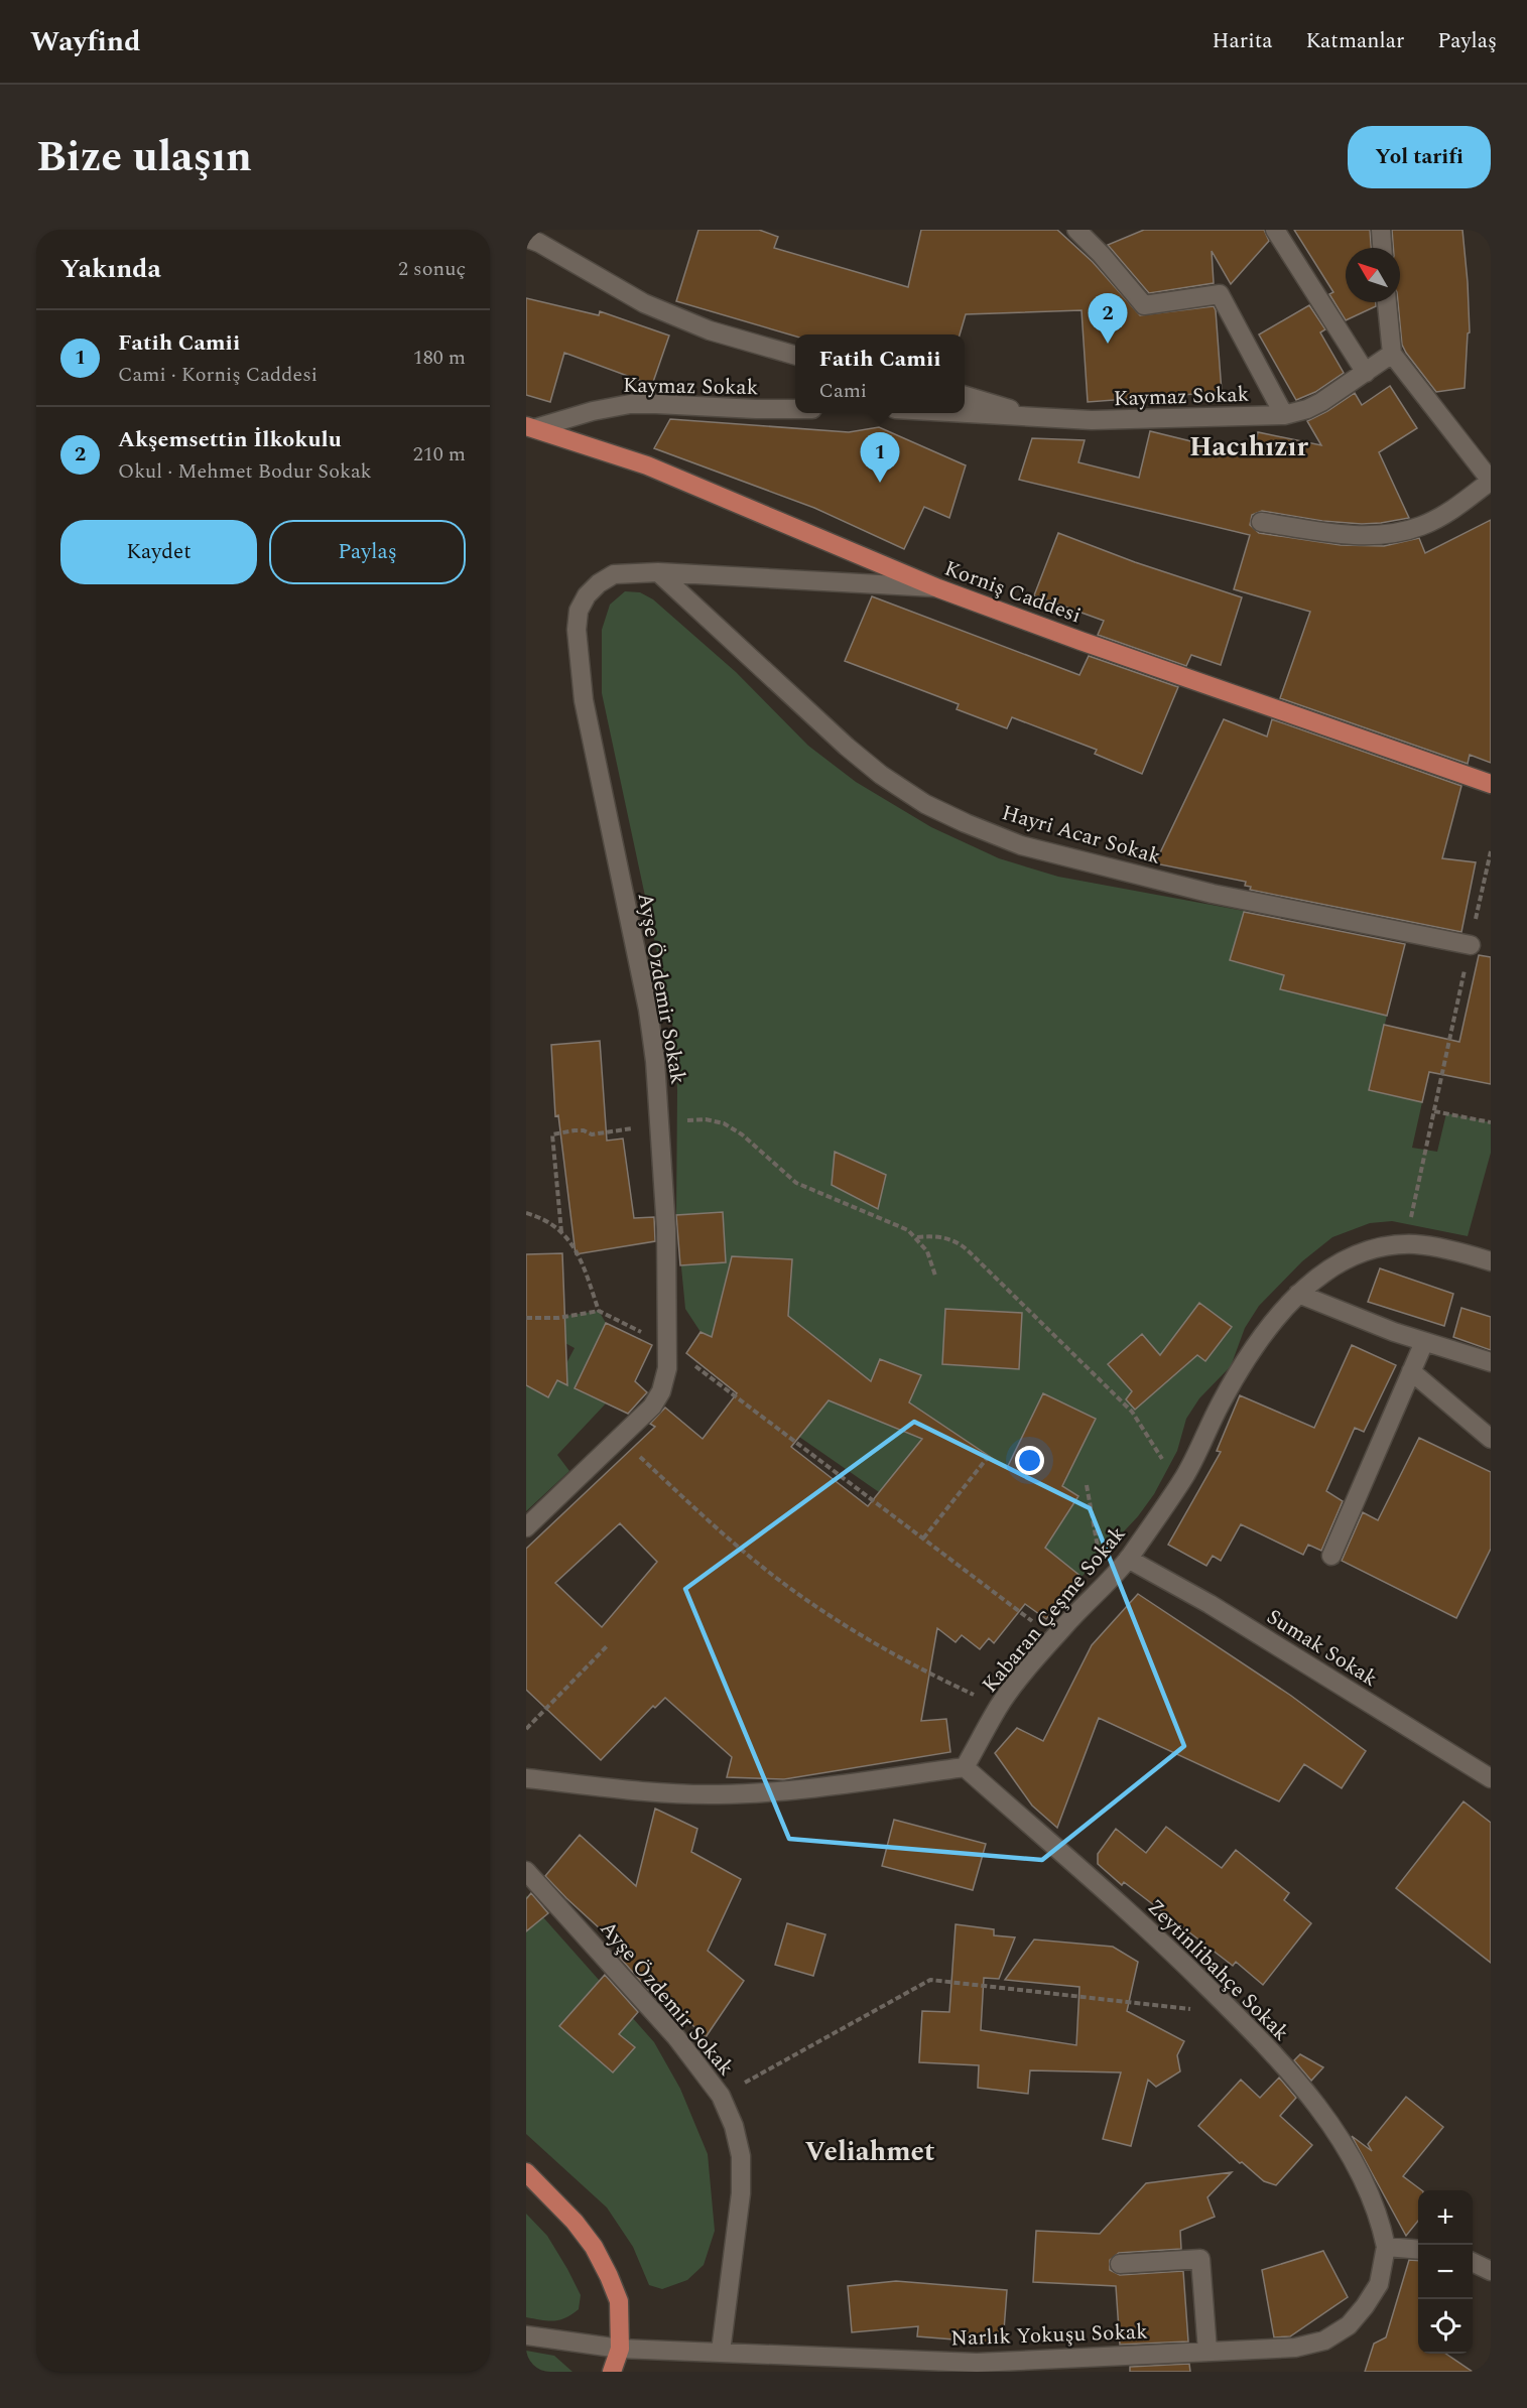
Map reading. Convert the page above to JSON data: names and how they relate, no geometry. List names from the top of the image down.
{
  "streets": {
    "main road": ["Korniş Caddesi"],
    "street": [
      "Kaymaz Sokak",
      "Hayri Acar Sokak",
      "Ayşe Özdemir Sokak",
      "Kabaran Çeşme Sokak",
      "Sumak Sokak",
      "Zeytinlibahçe Sokak",
      "Narlık Yokuşu Sokak"
    ]
  },
  "crossings": [
    ["Kaymaz Sokak", "Korniş Caddesi"],
    ["Korniş Caddesi", "Ayşe Özdemir Sokak"],
    ["Hayri Acar Sokak", "Ayşe Özdemir Sokak"],
    ["Ayşe Özdemir Sokak", "Narlık Yokuşu Sokak"],
    ["Kabaran Çeşme Sokak", "Sumak Sokak"],
    ["Kabaran Çeşme Sokak", "Zeytinlibahçe Sokak"],
    ["Zeytinlibahçe Sokak", "Narlık Yokuşu Sokak"]
  ],
  "districts": ["Hacıhızır", "Veliahmet"],
  "north": "top left",
  "page": {
    "header": "Wayfind",
    "nav": ["Harita", "Katmanlar", "Paylaş"],
    "title": "Bize ulaşın",
    "buttons": [
      "Yol tarifi",
      ["Kaydet", "Paylaş"]
    ],
    "heading": ["Yakında", "2 sonuç"],
    "pins": ["2", "1"],
    "list": [
      {
        "mark": "1",
        "name": "Fatih Camii",
        "note": "Cami · Korniş Caddesi",
        "value": "180 m"
      },
      {
        "mark": "2",
        "name": "Akşemsettin İlkokulu",
        "note": "Okul · Mehmet Bodur Sokak",
        "value": "210 m"
      }
    ],
    "popup": ["Fatih Camii", "Cami"],
    "map_buttons": ["+", "−"]
  }
}
